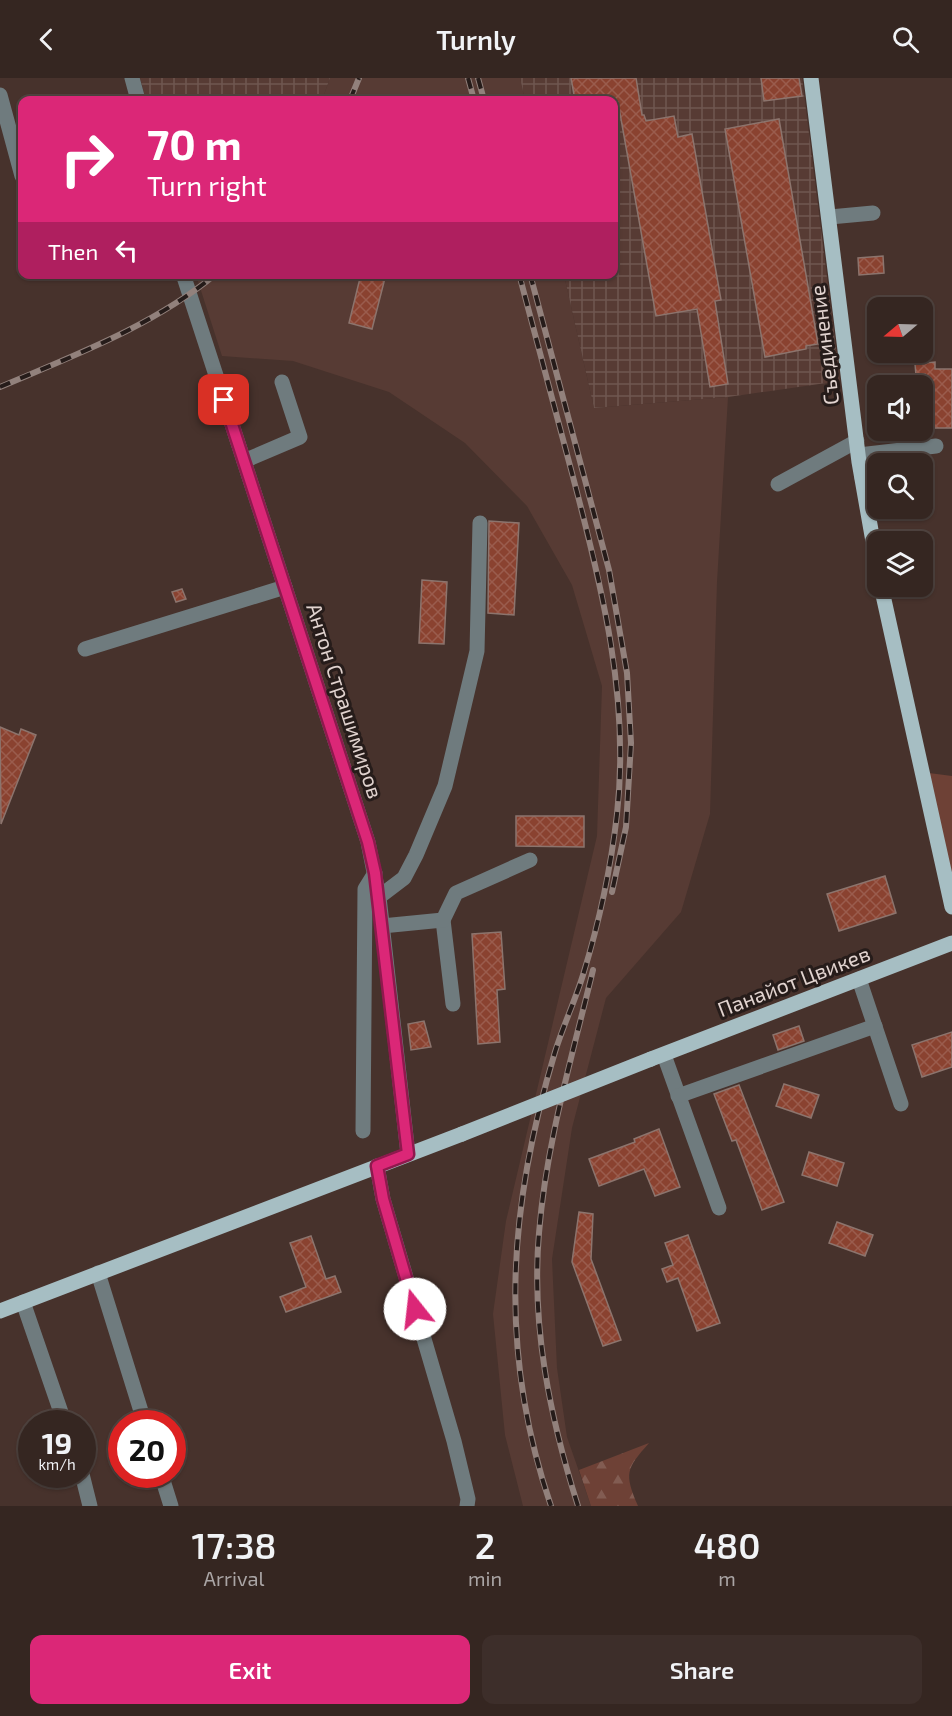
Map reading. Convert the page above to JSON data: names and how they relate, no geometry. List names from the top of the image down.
{
  "streets": {
    "main road": ["Съединение", "Панайот Цвикев"],
    "street": ["Антон Страшимиров"]
  },
  "crossings": [
    ["Антон Страшимиров", "Панайот Цвикев"]
  ],
  "north": "left",
  "page": {
    "header": "Turnly",
    "turn": ["70 m", "Turn right"],
    "then": "Then",
    "speed": "19 km/h",
    "limit": "20",
    "eta": [
      "17:38",
      "Arrival",
      "2",
      "min",
      "480",
      "m"
    ],
    "buttons": ["Exit", "Share"]
  }
}
